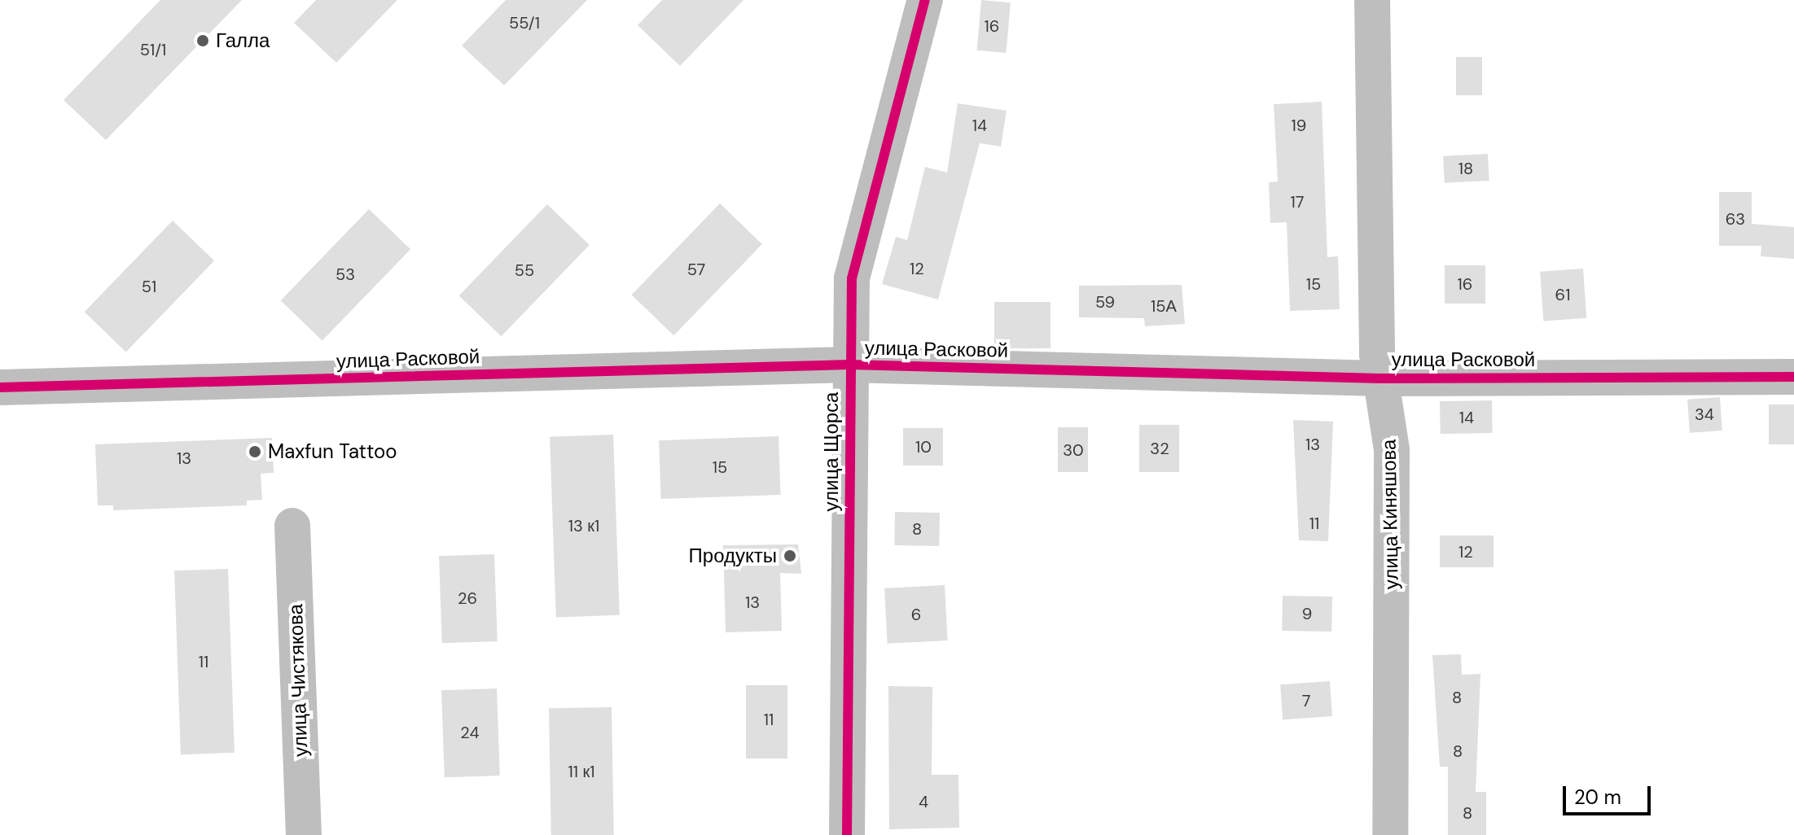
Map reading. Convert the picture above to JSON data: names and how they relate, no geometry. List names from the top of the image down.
{
  "streets": {
    "street": [
      "улица Расковой",
      "улица Щорса",
      "улица Киняшова",
      "улица Чистякова"
    ]
  },
  "crossings": [
    ["улица Расковой", "улица Щорса"],
    ["улица Расковой", "улица Киняшова"]
  ],
  "places": ["Галла", "Maxfun Tattoo", "Продукты"],
  "house_numbers": [
    "55/1",
    "16",
    "51/1",
    "14",
    "19",
    "18",
    "17",
    "63",
    "12",
    "57",
    "55",
    "53",
    "15",
    "16",
    "51",
    "61",
    "59",
    "15А",
    "34",
    "14",
    "13",
    "10",
    "32",
    "30",
    "13",
    "15",
    "11",
    "13 к1",
    "8",
    "12",
    "26",
    "13",
    "9",
    "6",
    "11",
    "8",
    "7",
    "11",
    "24",
    "8",
    "11 к1",
    "4",
    "8"
  ],
  "scale_bar": "20 m"
}
